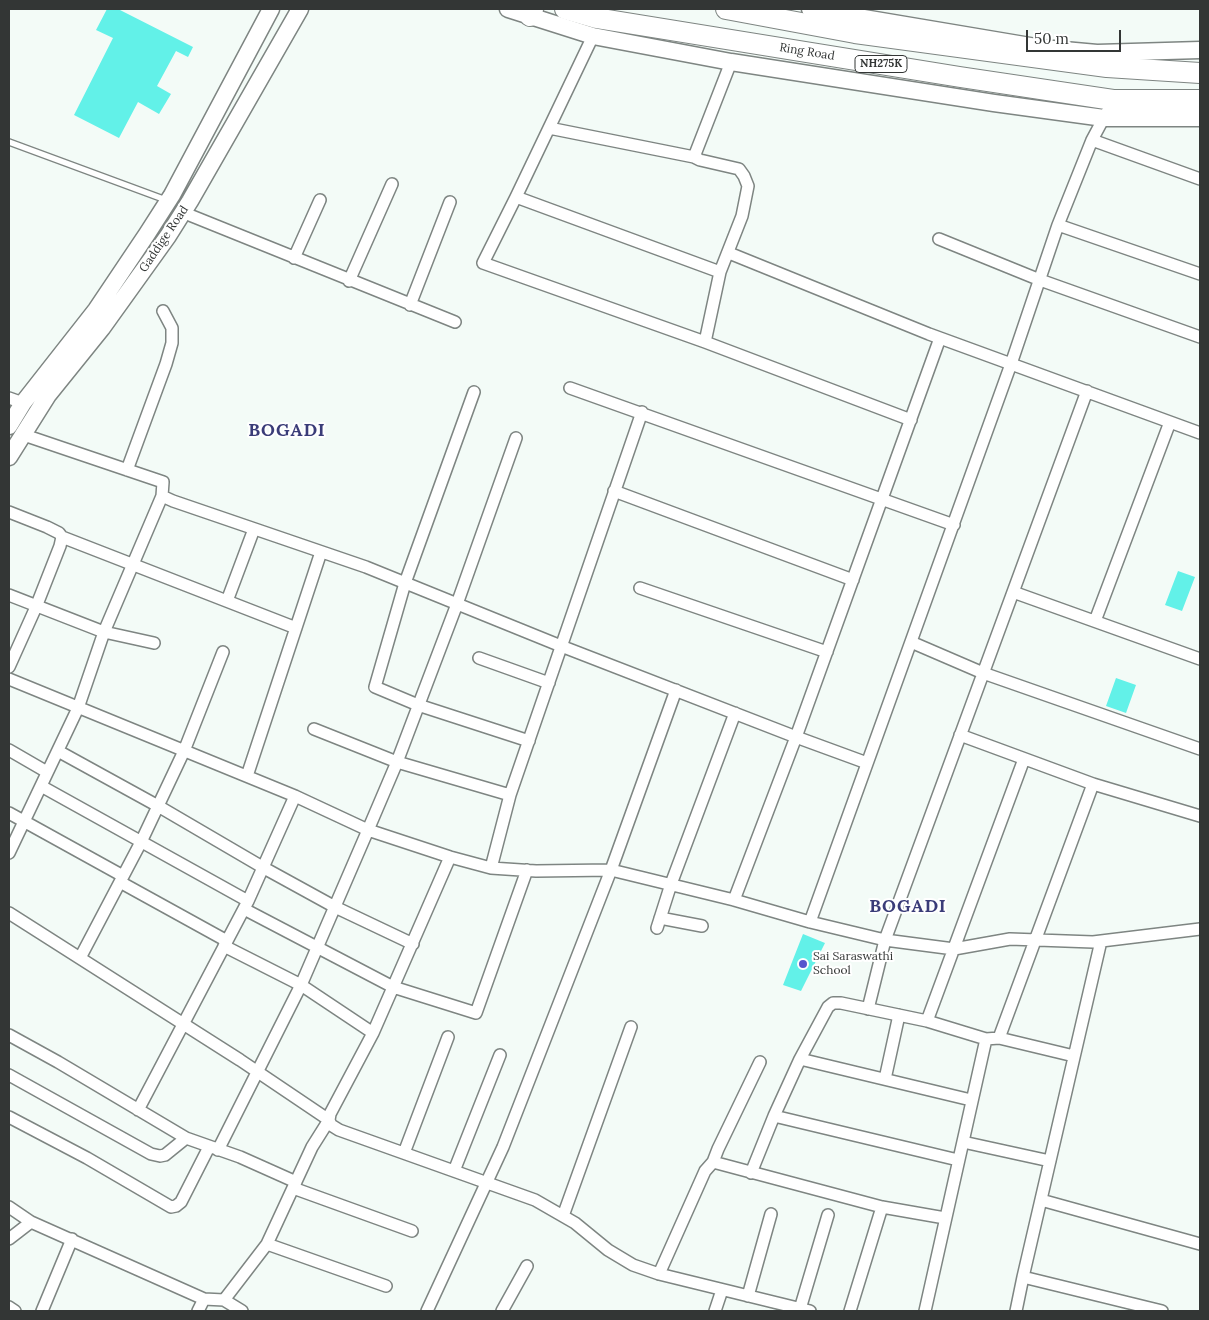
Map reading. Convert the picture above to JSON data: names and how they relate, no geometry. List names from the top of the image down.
{
  "streets": {
    "highway": ["Ring Road", "NH275K"],
    "street": ["Gaddige Road"]
  },
  "districts": ["BOGADI", "BOGADI"],
  "places": ["Sai Saraswathi School"],
  "scale_bar": "50 m"
}
